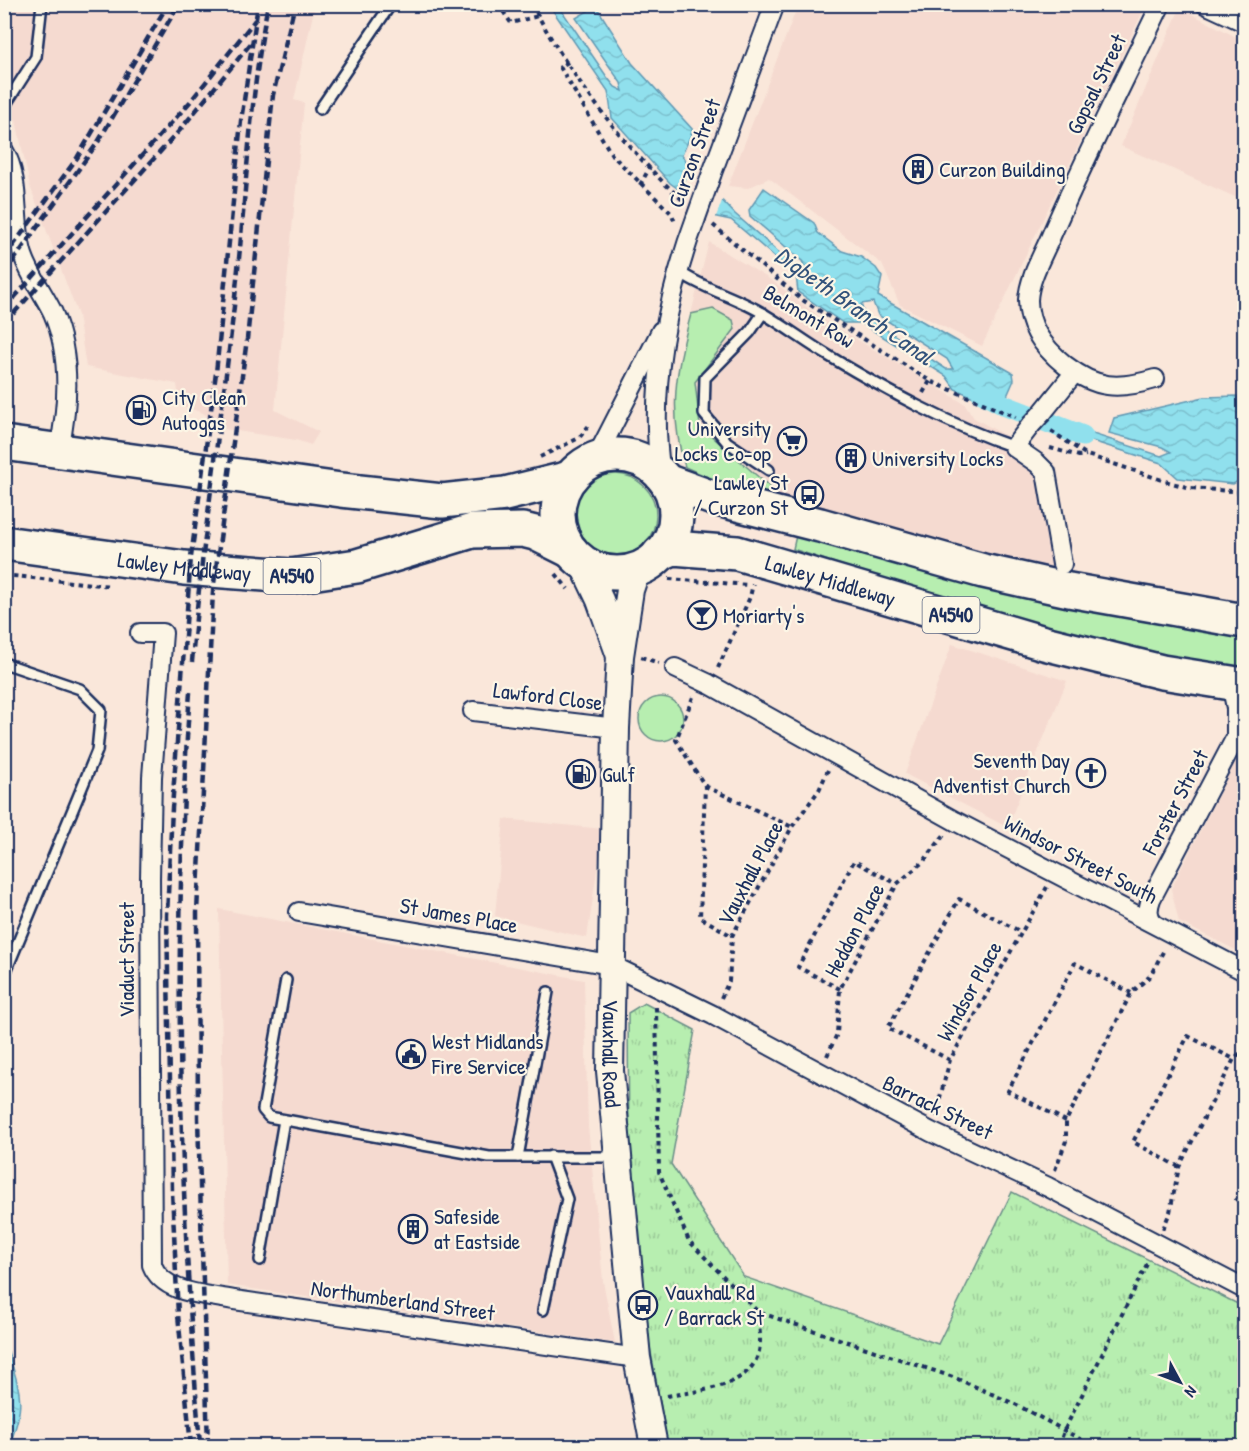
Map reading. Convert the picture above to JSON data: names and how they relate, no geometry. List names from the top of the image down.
{
  "streets": {
    "highway": ["Lawley Middleway", "A4540"],
    "main road": ["Vauxhall Road"],
    "street": [
      "Gopsal Street",
      "Curzon Street",
      "Lawford Close",
      "Forster Street",
      "Windsor Street South",
      "St James Place",
      "Viaduct Street",
      "Barrack Street",
      "Northumberland Street"
    ],
    "lane": ["Belmont Row"],
    "path": ["Vauxhall Place", "Heddon Place", "Windsor Place"]
  },
  "crossings": [
    ["Curzon Street", "Belmont Row"],
    ["Curzon Street", "Lawley Middleway"],
    ["Curzon Street", "A4540"],
    ["Curzon Street", "Vauxhall Road"],
    ["Lawley Middleway", "A4540"],
    ["Lawley Middleway", "Forster Street"],
    ["Lawley Middleway", "Vauxhall Road"],
    ["A4540", "Vauxhall Road"],
    ["Lawford Close", "Vauxhall Road"],
    ["Forster Street", "Windsor Street South"],
    ["Windsor Street South", "Vauxhall Place"],
    ["Windsor Street South", "Heddon Place"],
    ["Windsor Street South", "Windsor Place"],
    ["Vauxhall Place", "Barrack Street"],
    ["St James Place", "Vauxhall Road"],
    ["St James Place", "Barrack Street"],
    ["Heddon Place", "Barrack Street"],
    ["Viaduct Street", "Northumberland Street"],
    ["Windsor Place", "Barrack Street"],
    ["Vauxhall Road", "Barrack Street"],
    ["Vauxhall Road", "Northumberland Street"]
  ],
  "water": ["Digbeth Branch Canal"],
  "places": {
    "building": ["Curzon Building", "University Locks", "Safeside at Eastside"],
    "fuel station": ["City Clean Autogas", "Gulf"],
    "supermarket": ["University Locks Co-op"],
    "bus stop": ["Lawley St / Curzon St", "Vauxhall Rd / Barrack St"],
    "bar": ["Moriarty's"],
    "church": ["Seventh Day Adventist Church"],
    "public building": ["West Midlands Fire Service"]
  },
  "north": "bottom right"
}
